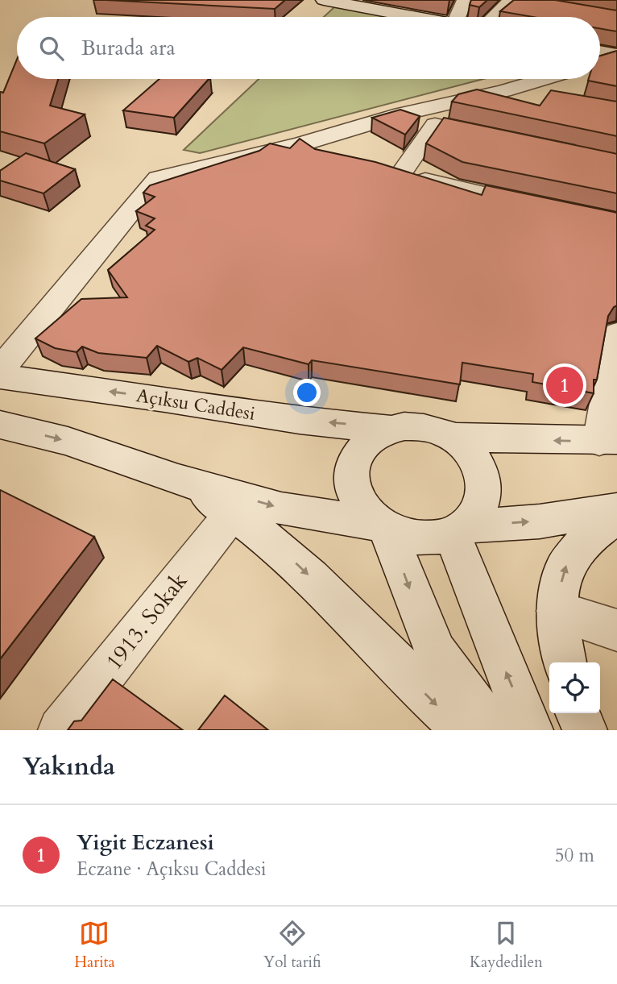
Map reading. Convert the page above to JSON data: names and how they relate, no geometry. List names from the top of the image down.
{
  "streets": {
    "street": ["Açıksu Caddesi", "1913. Sokak"]
  },
  "page": {
    "search": "Burada ara",
    "pins": "1",
    "heading": "Yakında",
    "list": [
      {
        "mark": "1",
        "name": "Yigit Eczanesi",
        "note": "Eczane · Açıksu Caddesi",
        "value": "50 m"
      }
    ],
    "nav": ["Harita", "Yol tarifi", "Kaydedilen"]
  }
}
